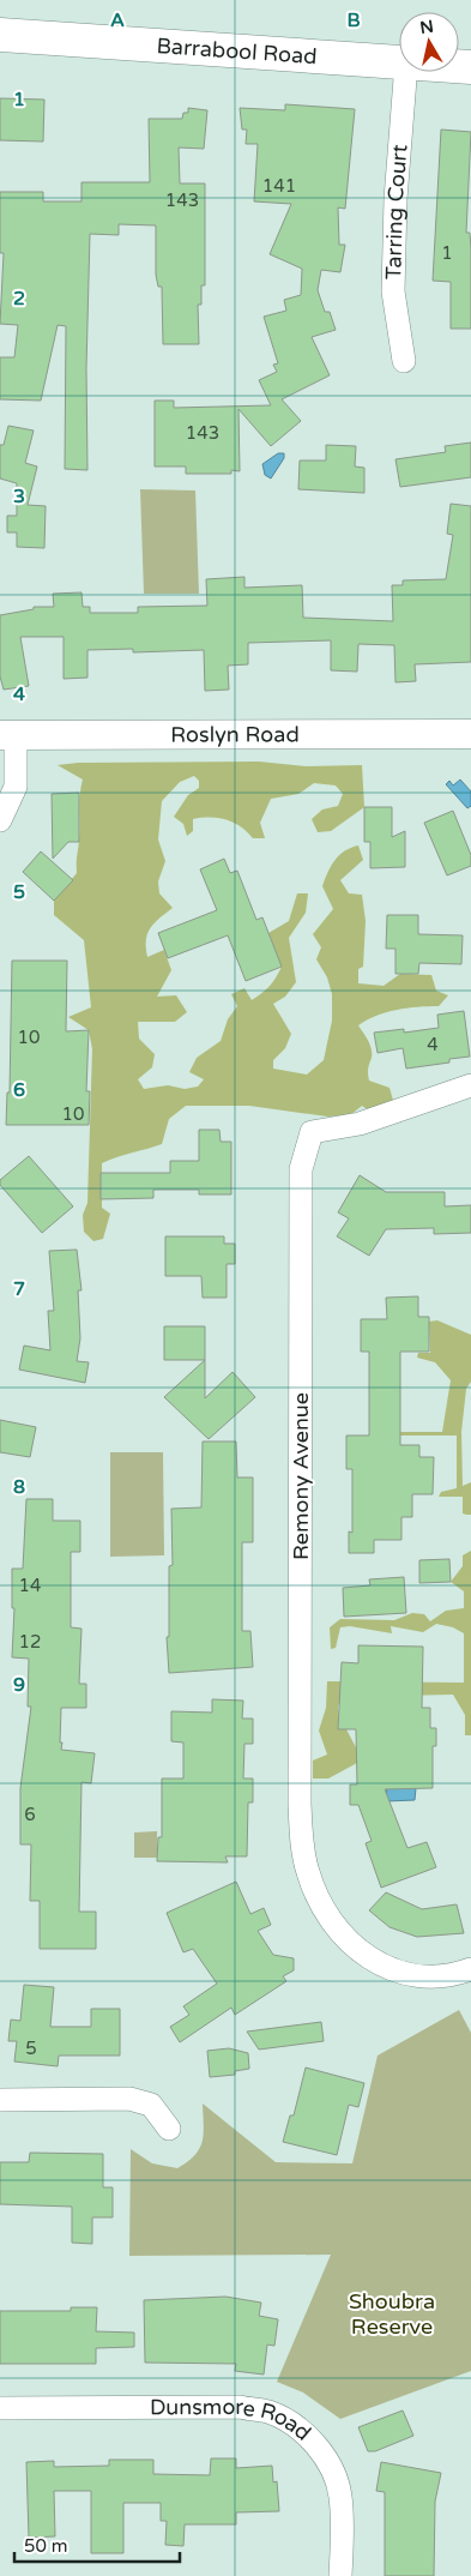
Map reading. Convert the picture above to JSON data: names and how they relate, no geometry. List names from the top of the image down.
{
  "streets": {
    "main road": ["Barrabool Road"],
    "street": [
      "Tarring Court",
      "Roslyn Road",
      "Remony Avenue",
      "Dunsmore Road"
    ]
  },
  "parks": ["Shoubra Reserve"],
  "house_numbers": [
    "141",
    "143",
    "1",
    "143",
    "10",
    "4",
    "10",
    "14",
    "12",
    "6",
    "5"
  ],
  "scale_bar": "50 m",
  "north": "top",
  "grid": {
    "columns": ["A", "B"],
    "rows": [
      "1",
      "2",
      "3",
      "4",
      "5",
      "6",
      "7",
      "8",
      "9"
    ]
  }
}
